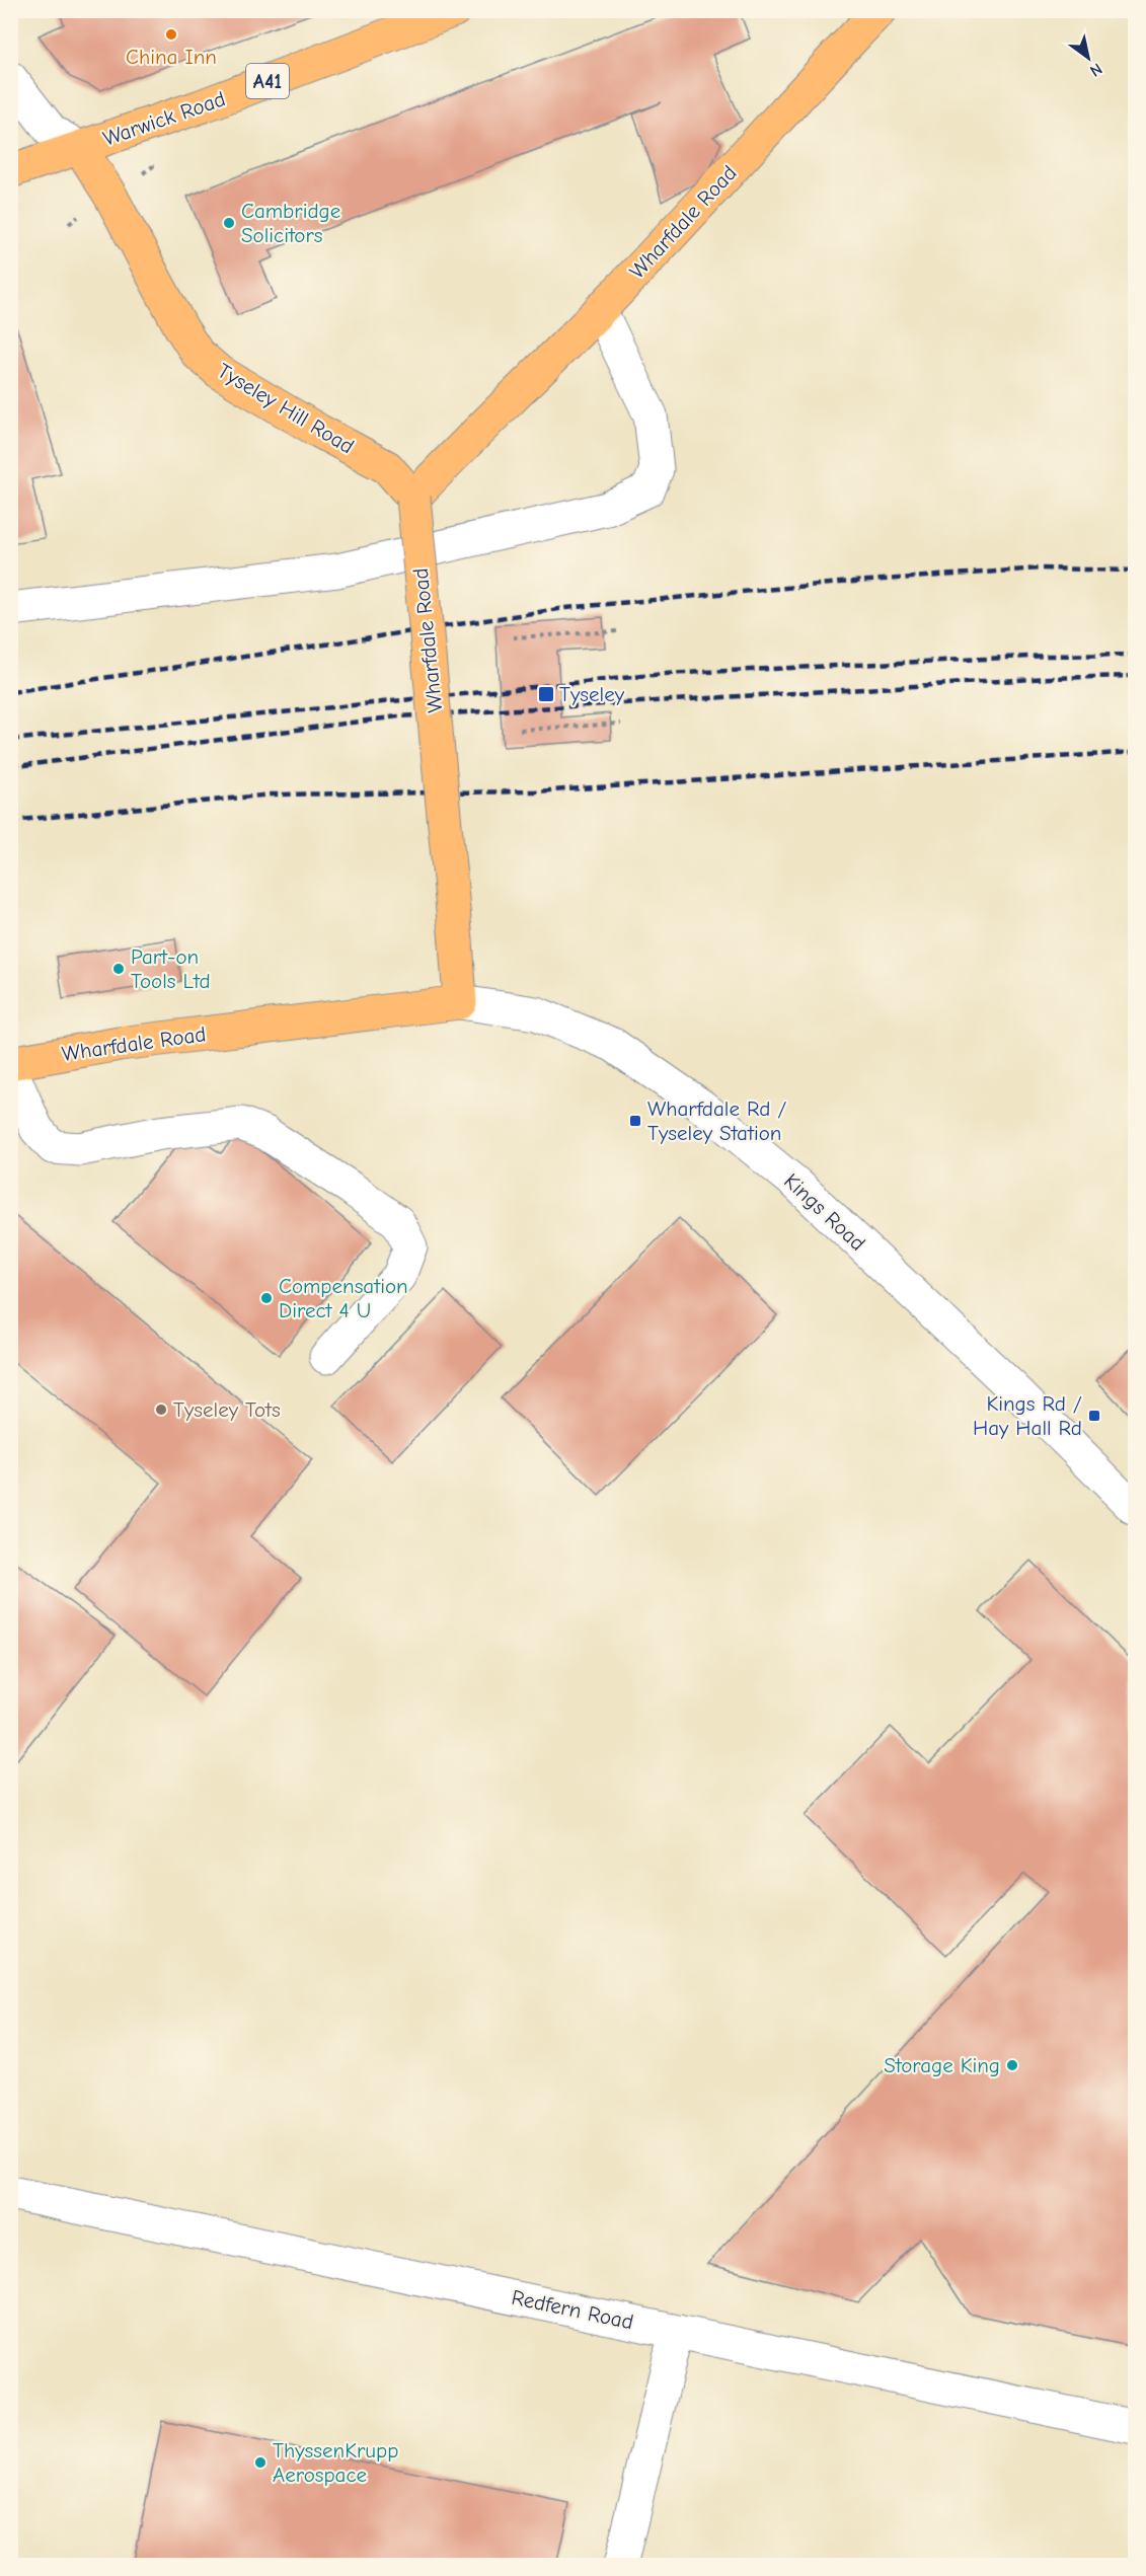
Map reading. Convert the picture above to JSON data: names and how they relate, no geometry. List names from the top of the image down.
{
  "streets": {
    "main road": [
      "A41",
      "Warwick Road",
      "Wharfdale Road",
      "Tyseley Hill Road"
    ],
    "street": ["Kings Road", "Redfern Road"]
  },
  "crossings": [
    ["Warwick Road", "Tyseley Hill Road"],
    ["Wharfdale Road", "Tyseley Hill Road"],
    ["Wharfdale Road", "Kings Road"]
  ],
  "places": {
    "other": [
      "China Inn",
      "Cambridge Solicitors",
      "Part-on Tools Ltd",
      "Compensation Direct 4 U",
      "Tyseley Tots",
      "Storage King",
      "ThyssenKrupp Aerospace"
    ],
    "transit": ["Tyseley", "Wharfdale Rd / Tyseley Station", "Kings Rd / Hay Hall Rd"]
  },
  "north": "bottom right"
}
